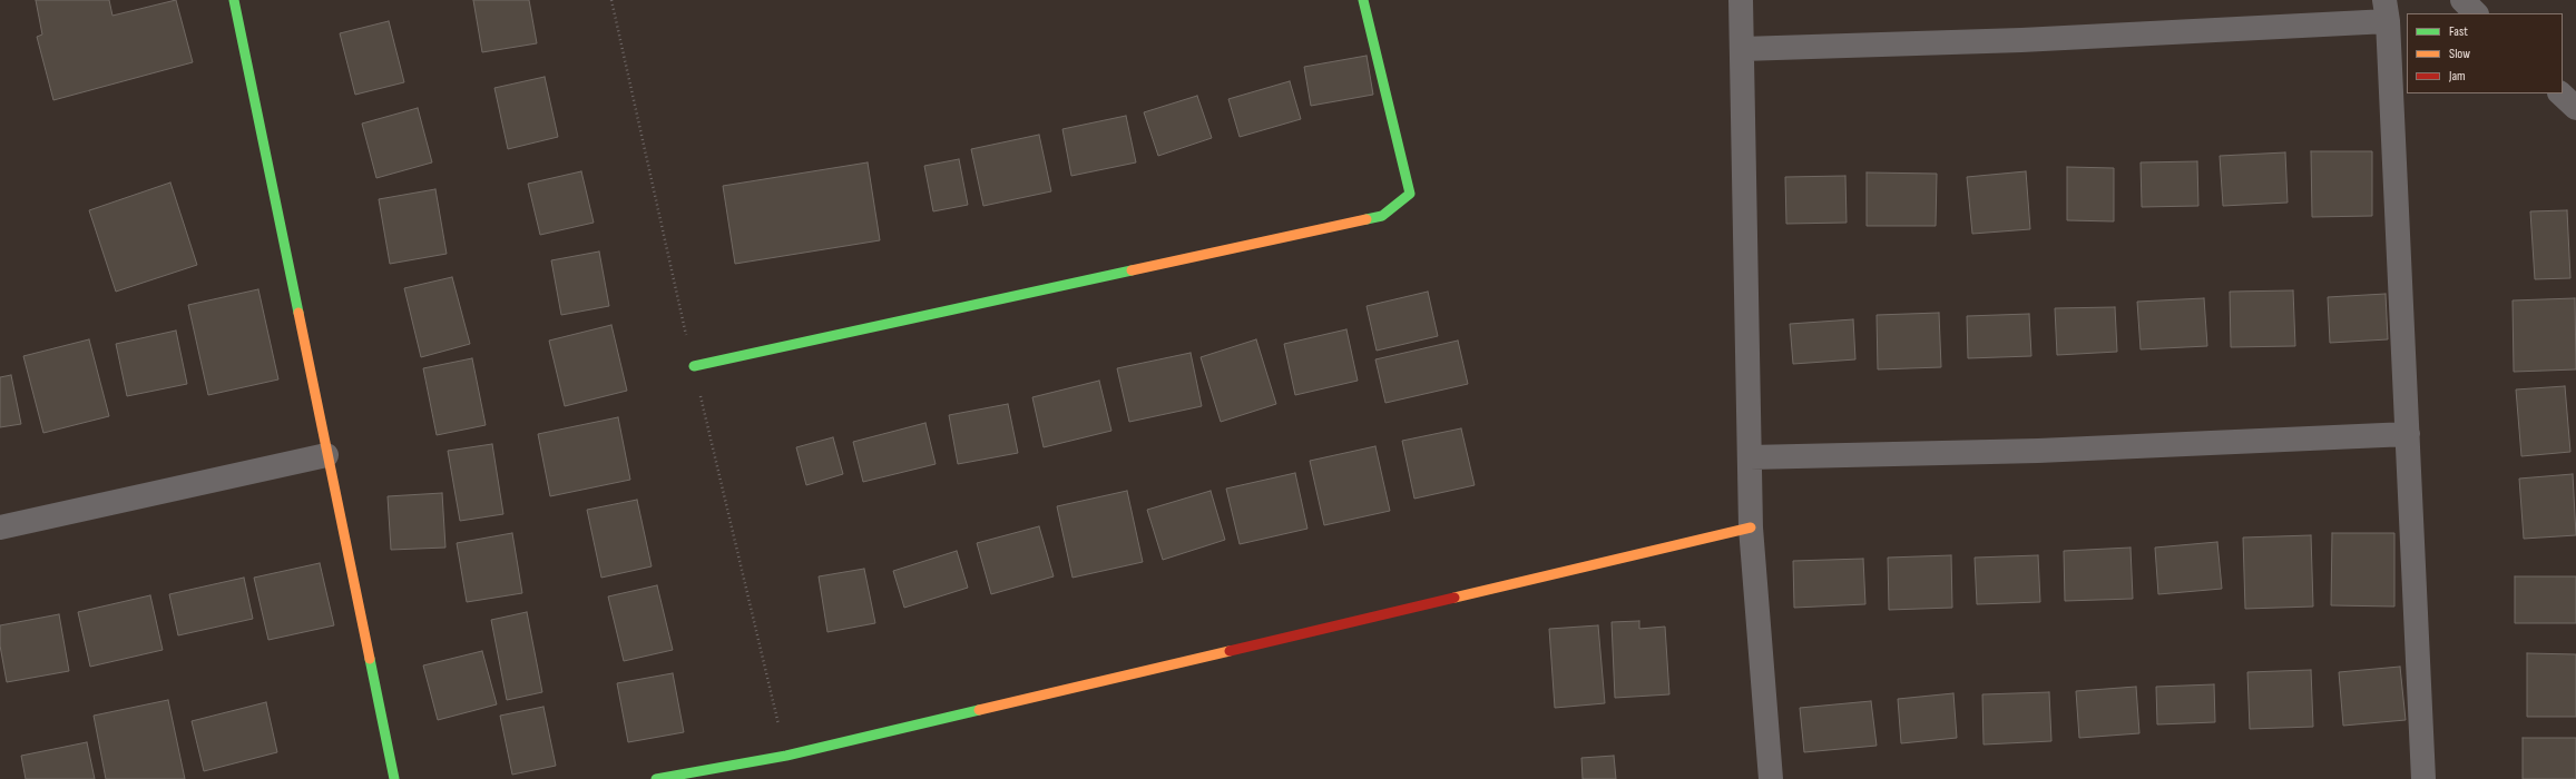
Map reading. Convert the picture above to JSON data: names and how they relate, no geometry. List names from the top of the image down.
{
  "legend": ["Fast", "Slow", "Jam"]
}
